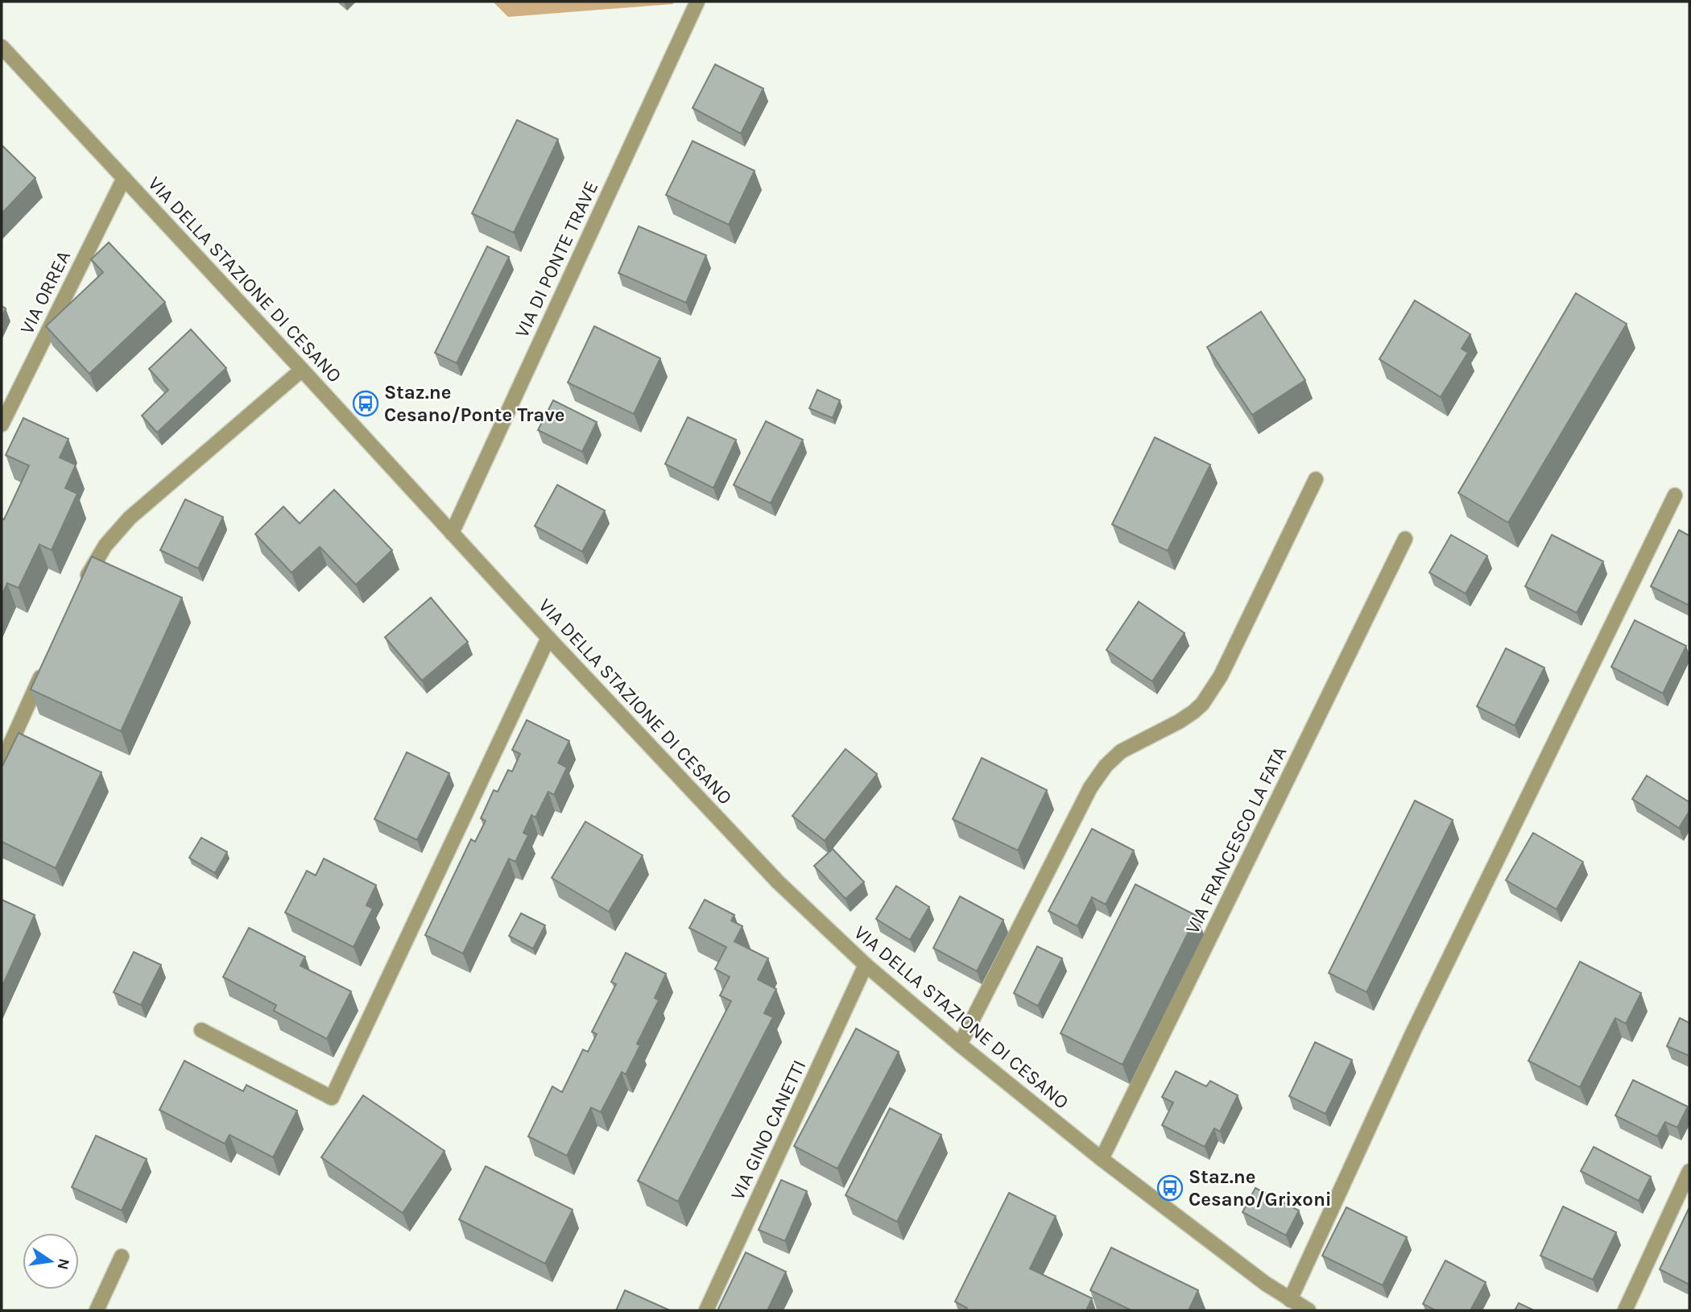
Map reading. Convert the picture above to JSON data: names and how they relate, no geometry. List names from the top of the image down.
{
  "streets": {
    "street": [
      "VIA DI PONTE TRAVE",
      "VIA DELLA STAZIONE DI CESANO",
      "VIA ORREA",
      "VIA FRANCESCO LA FATA",
      "VIA GINO CANETTI"
    ]
  },
  "crossings": [
    ["VIA DI PONTE TRAVE", "VIA DELLA STAZIONE DI CESANO"],
    ["VIA DELLA STAZIONE DI CESANO", "VIA ORREA"],
    ["VIA DELLA STAZIONE DI CESANO", "VIA FRANCESCO LA FATA"],
    ["VIA DELLA STAZIONE DI CESANO", "VIA GINO CANETTI"]
  ],
  "places": {
    "bus stop": ["Staz.ne Cesano/Ponte Trave", "Staz.ne Cesano/Grixoni"]
  },
  "north": "right"
}
